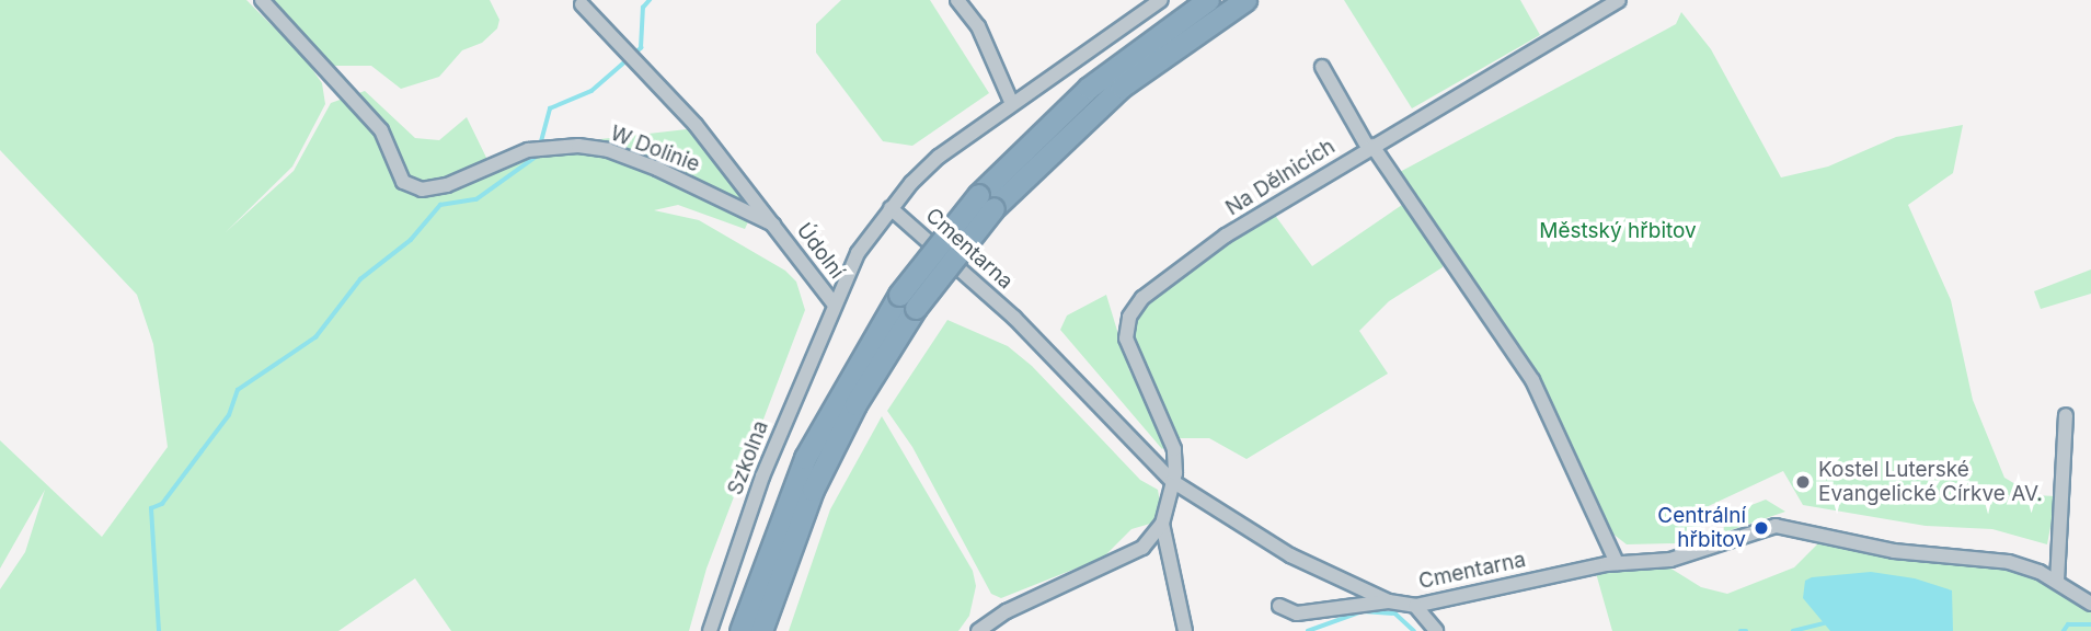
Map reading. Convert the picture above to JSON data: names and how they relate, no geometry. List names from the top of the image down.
{
  "streets": {
    "street": [
      "W Dolinie",
      "Na Dělnicích",
      "Cmentarna",
      "Údolní",
      "Szkolna"
    ]
  },
  "crossings": [
    ["W Dolinie", "Údolní"],
    ["Na Dělnicích", "Cmentarna"],
    ["Cmentarna", "Szkolna"],
    ["Údolní", "Szkolna"]
  ],
  "parks": ["Městský hřbitov"],
  "places": ["Kostel Luterské Evangelické Církve AV.", "Centrální hřbitov"]
}
